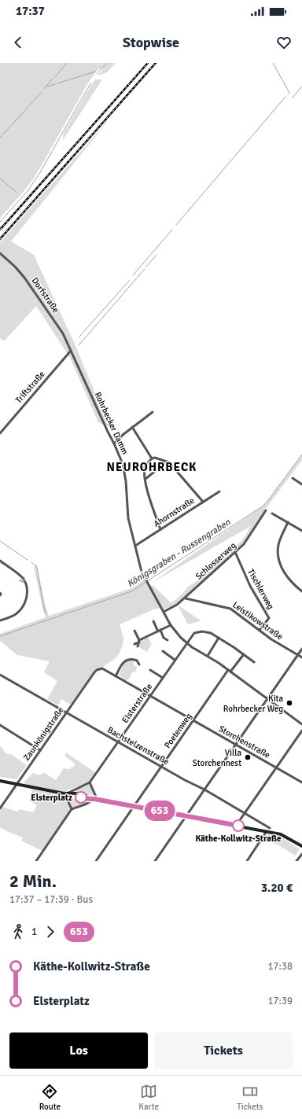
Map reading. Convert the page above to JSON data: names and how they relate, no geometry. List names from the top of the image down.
{
  "streets": {
    "street": [
      "Dorfstraße",
      "Triftstraße",
      "Rohrbecker Damm",
      "Ahornstraße",
      "Schlosserweg",
      "Tischlerweg",
      "Leistikowstraße",
      "Elsterstraße",
      "Poetenweg",
      "Zaunkönigstraße",
      "Storchenstraße",
      "Bachstelzenstraße"
    ]
  },
  "crossings": [
    ["Dorfstraße", "Triftstraße"],
    ["Dorfstraße", "Rohrbecker Damm"],
    ["Triftstraße", "Rohrbecker Damm"],
    ["Rohrbecker Damm", "Ahornstraße"],
    ["Rohrbecker Damm", "Schlosserweg"],
    ["Rohrbecker Damm", "Elsterstraße"],
    ["Rohrbecker Damm", "Poetenweg"],
    ["Schlosserweg", "Tischlerweg"],
    ["Schlosserweg", "Leistikowstraße"],
    ["Tischlerweg", "Leistikowstraße"],
    ["Elsterstraße", "Poetenweg"],
    ["Elsterstraße", "Storchenstraße"],
    ["Elsterstraße", "Bachstelzenstraße"],
    ["Poetenweg", "Storchenstraße"],
    ["Poetenweg", "Bachstelzenstraße"],
    ["Zaunkönigstraße", "Storchenstraße"],
    ["Zaunkönigstraße", "Bachstelzenstraße"]
  ],
  "districts": ["NEUROHRBECK"],
  "water": ["Königsgraben - Russengraben"],
  "places": [
    "Kita Rohrbecker Weg",
    "Villa Storchennest",
    "Elsterplatz",
    "Käthe-Kollwitz-Straße"
  ],
  "lines": ["bus line 653"],
  "page": {
    "status": "17:37",
    "header": "Stopwise",
    "on_map": "653",
    "heading": ["2 Min.", "17:37 – 17:39 · Bus", "3.20 €"],
    "legs": ["1", "653"],
    "list": [
      {
        "name": "Käthe-Kollwitz-Straße",
        "value": "17:38"
      },
      {
        "name": "Elsterplatz",
        "value": "17:39"
      }
    ],
    "buttons": ["Los", "Tickets"],
    "tabs": ["Route", "Karte", "Tickets"]
  }
}
